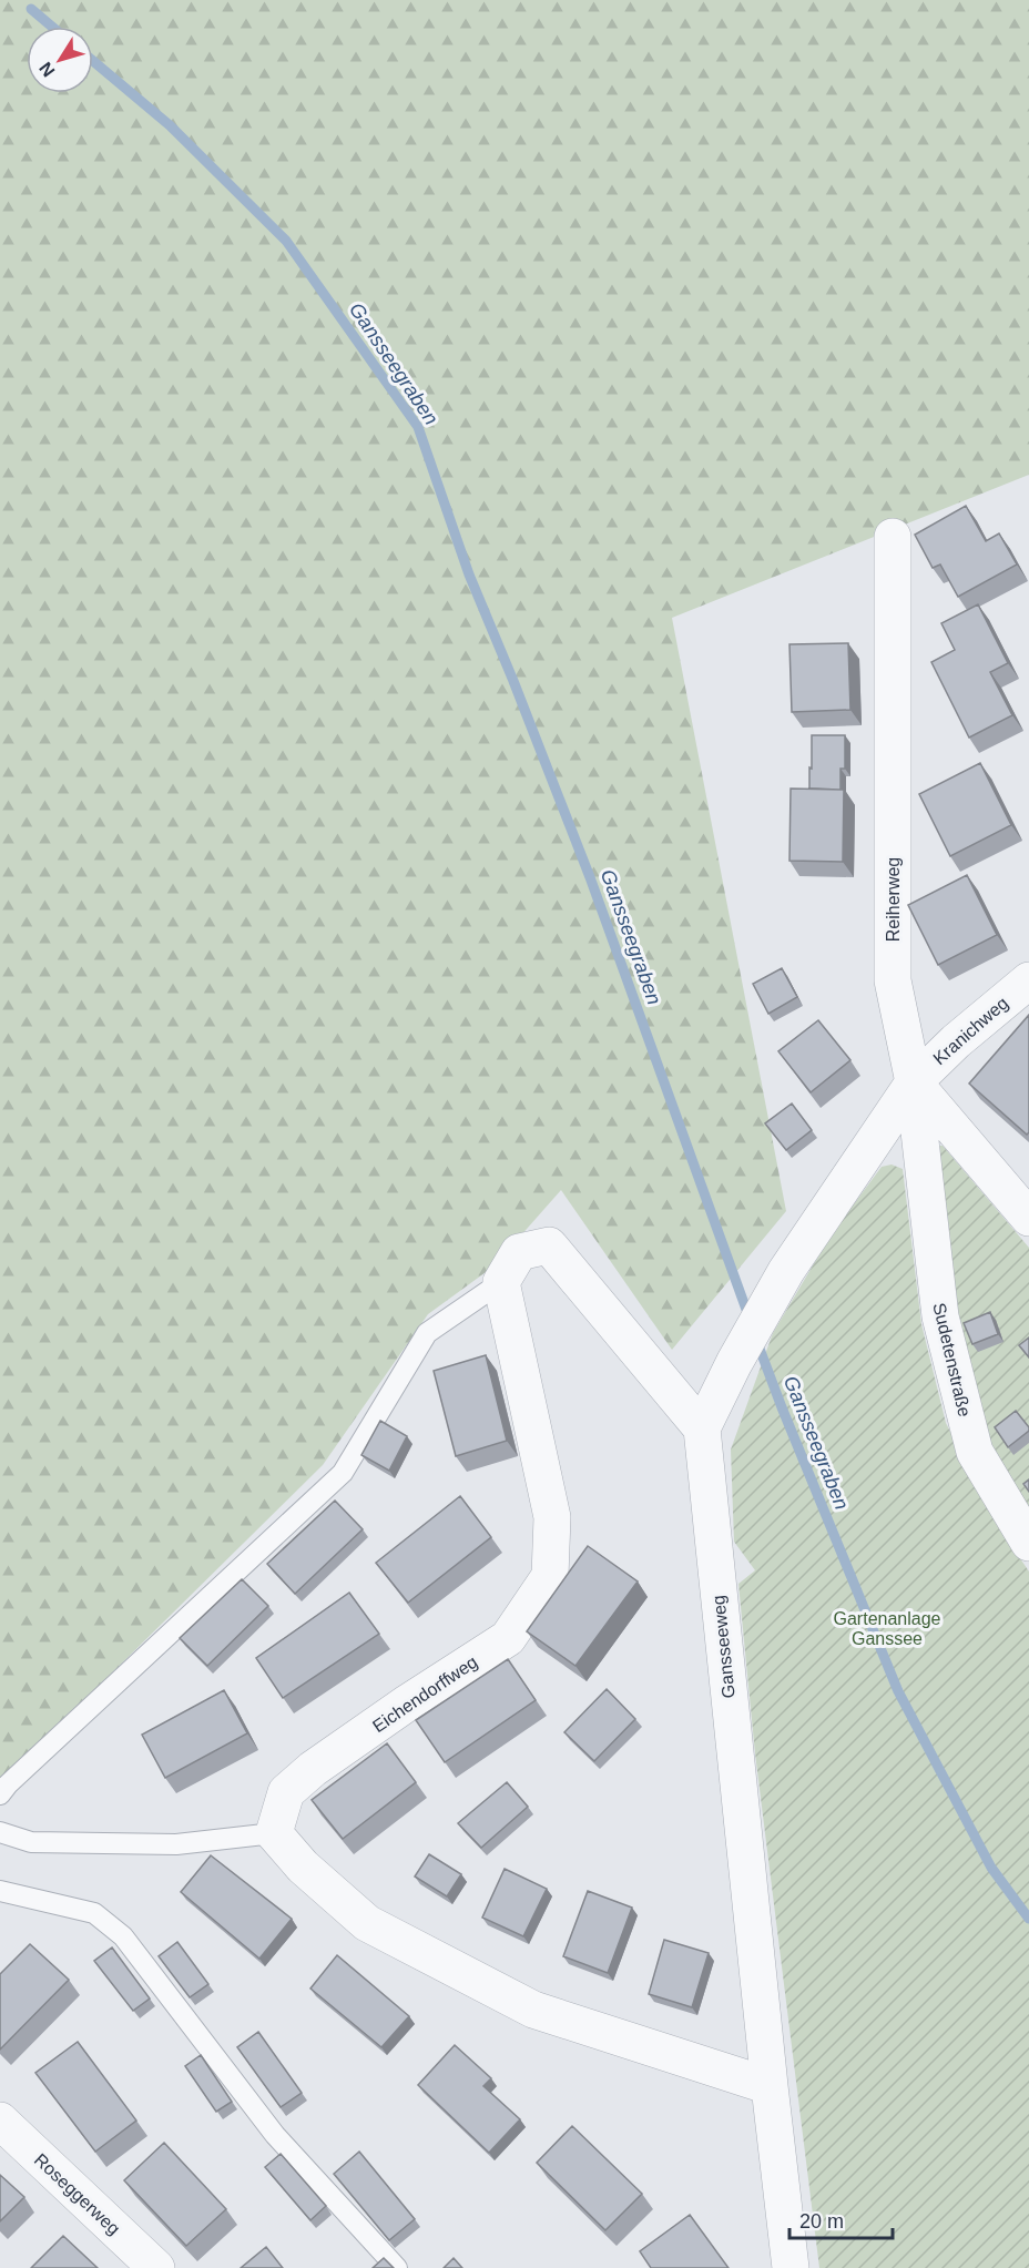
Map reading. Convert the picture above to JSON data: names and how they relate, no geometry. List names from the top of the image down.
{
  "streets": {
    "street": [
      "Reiherweg",
      "Kranichweg",
      "Sudetenstraße",
      "Gansseeweg",
      "Eichendorffweg",
      "Roseggerweg"
    ]
  },
  "crossings": [
    ["Reiherweg", "Kranichweg"],
    ["Reiherweg", "Sudetenstraße"],
    ["Kranichweg", "Sudetenstraße"]
  ],
  "water": ["Gansseegraben"],
  "parks": ["Gartenanlage Ganssee"],
  "scale_bar": "20 m",
  "north": "bottom left"
}
